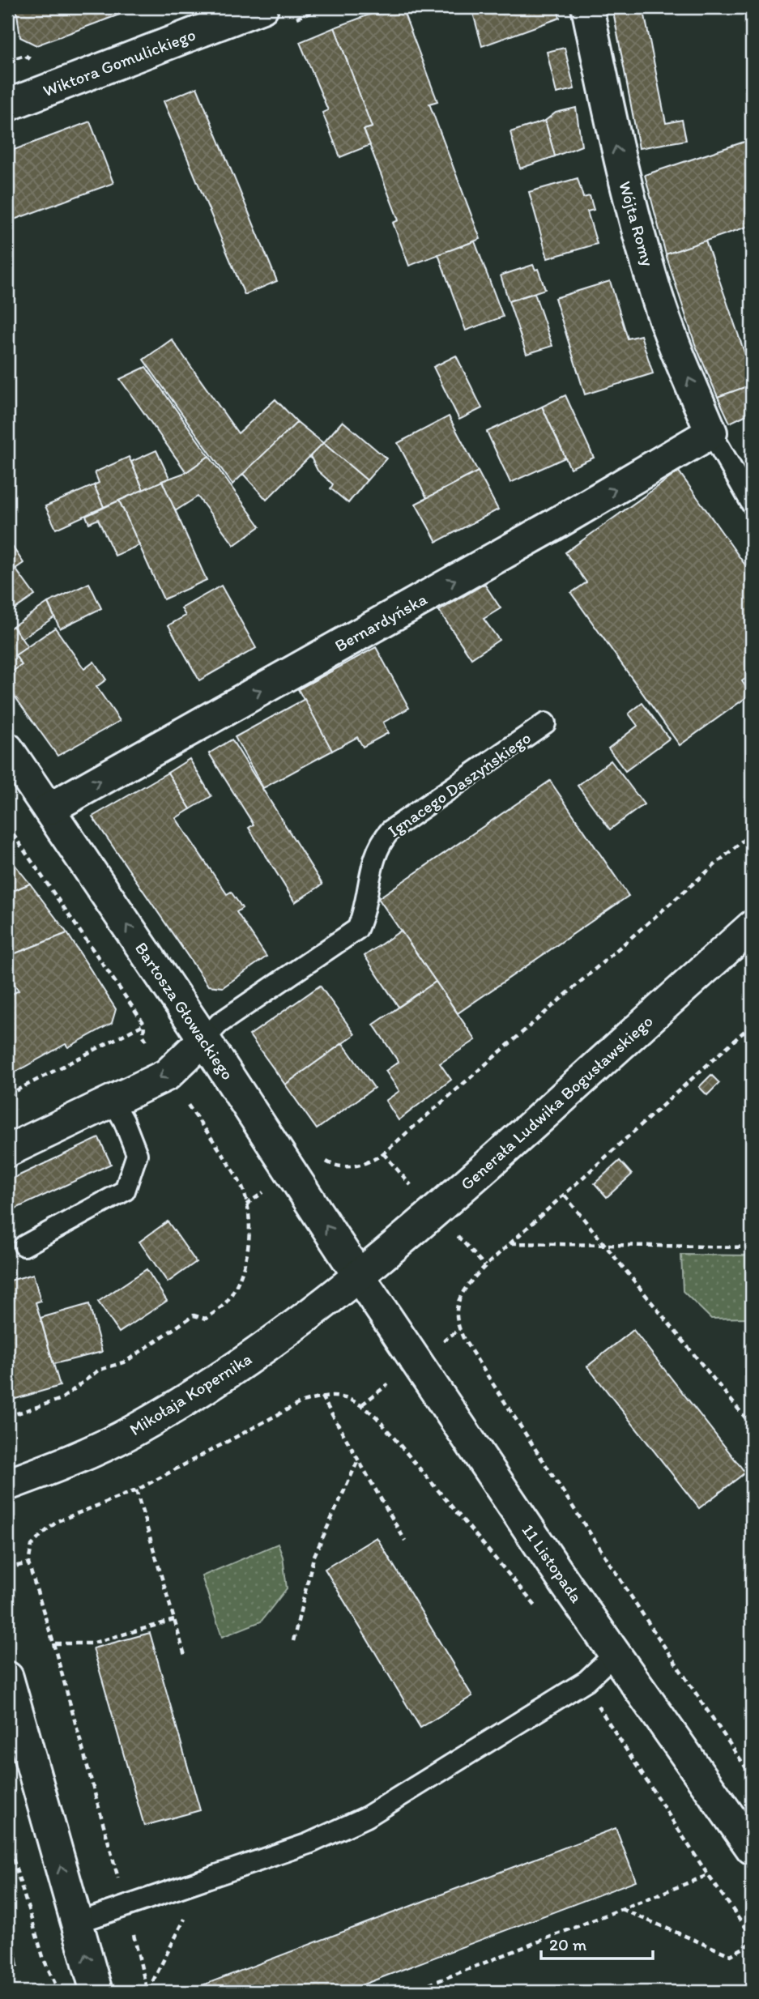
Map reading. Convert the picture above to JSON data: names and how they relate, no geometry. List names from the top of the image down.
{
  "streets": {
    "street": [
      "Wiktora Gomulickiego",
      "Wójta Romy",
      "Bernardyńska",
      "Bartosza Głowackiego",
      "Generała Ludwika Bogusławskiego",
      "Mikołaja Kopernika",
      "11 Listopada"
    ],
    "lane": ["Ignacego Daszyńskiego"]
  },
  "crossings": [
    ["Wójta Romy", "Bernardyńska"],
    ["Bernardyńska", "Bartosza Głowackiego"],
    ["Ignacego Daszyńskiego", "Bartosza Głowackiego"],
    ["Bartosza Głowackiego", "Generała Ludwika Bogusławskiego"],
    ["Bartosza Głowackiego", "Mikołaja Kopernika"],
    ["Bartosza Głowackiego", "11 Listopada"],
    ["Generała Ludwika Bogusławskiego", "Mikołaja Kopernika"],
    ["Generała Ludwika Bogusławskiego", "11 Listopada"],
    ["Mikołaja Kopernika", "11 Listopada"]
  ],
  "one_way": ["Wójta Romy", "Bernardyńska", "Bartosza Głowackiego"],
  "scale_bar": "20 m"
}
